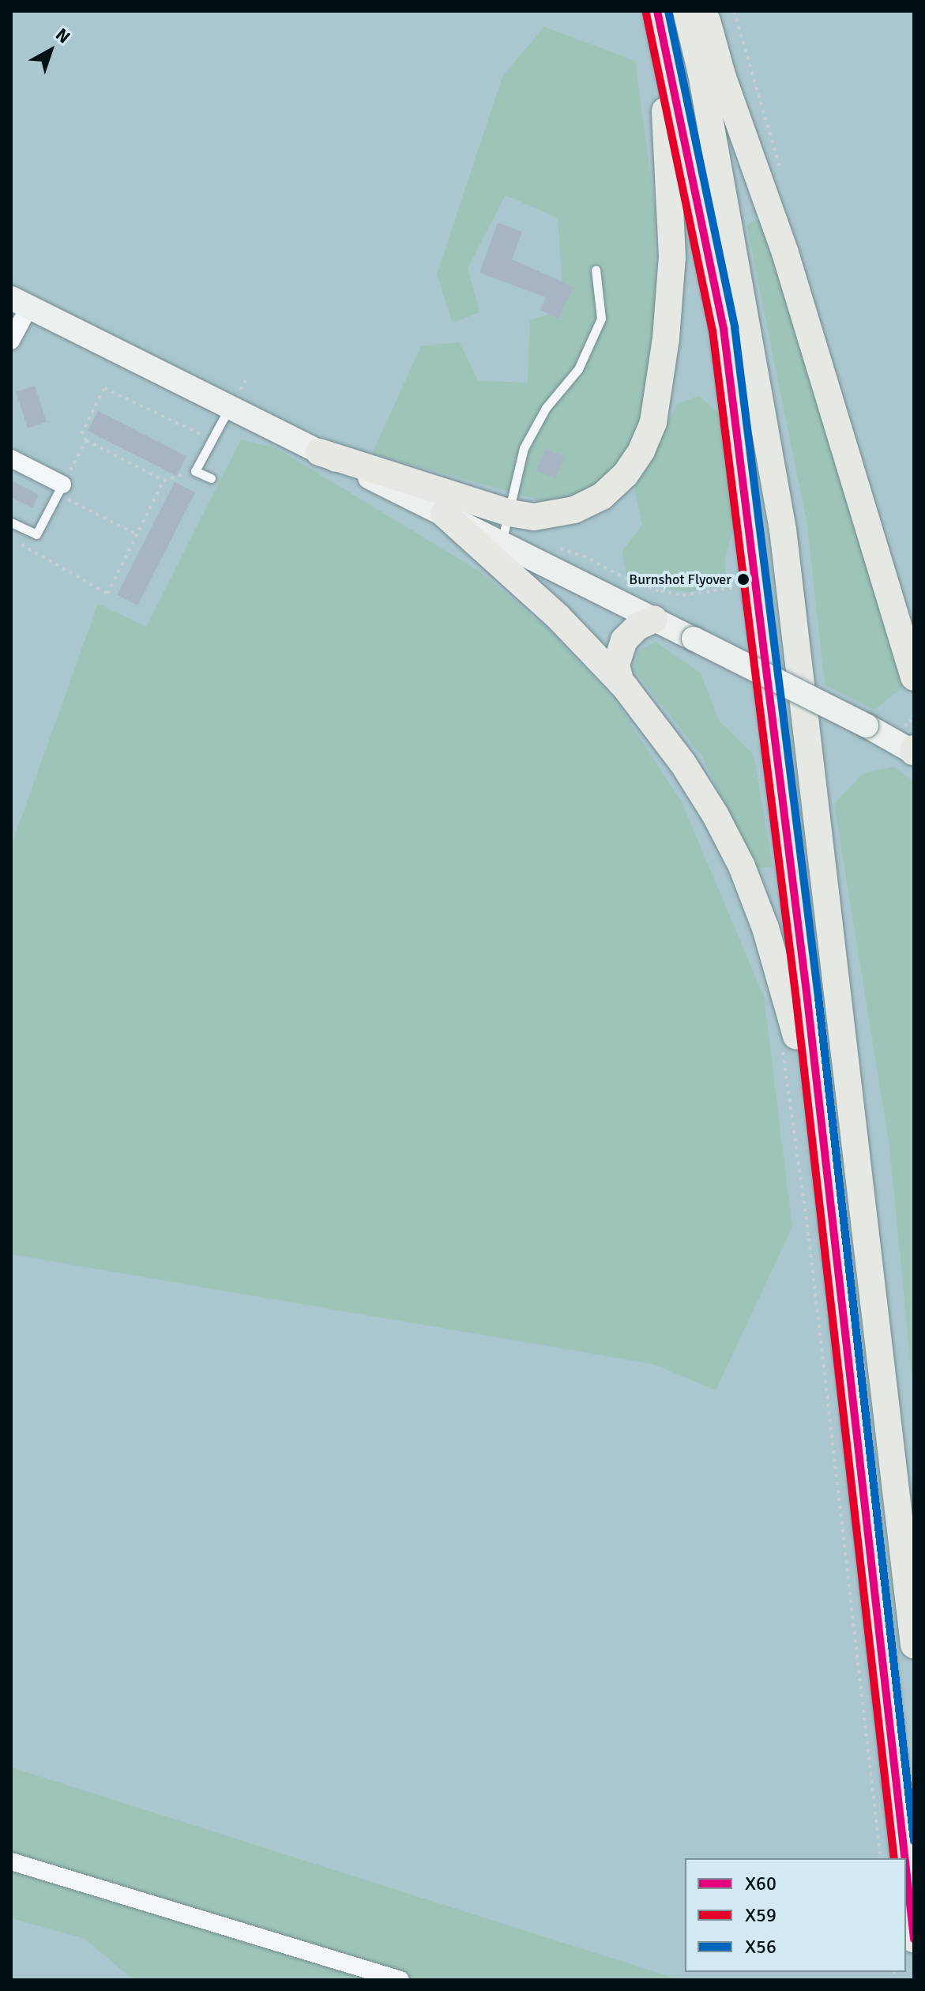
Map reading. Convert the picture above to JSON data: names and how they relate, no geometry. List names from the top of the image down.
{
  "places": ["Burnshot Flyover"],
  "lines": ["transit line X60", "transit line X56", "transit line X59"],
  "legend": ["X60", "X59", "X56"],
  "north": "top right"
}
